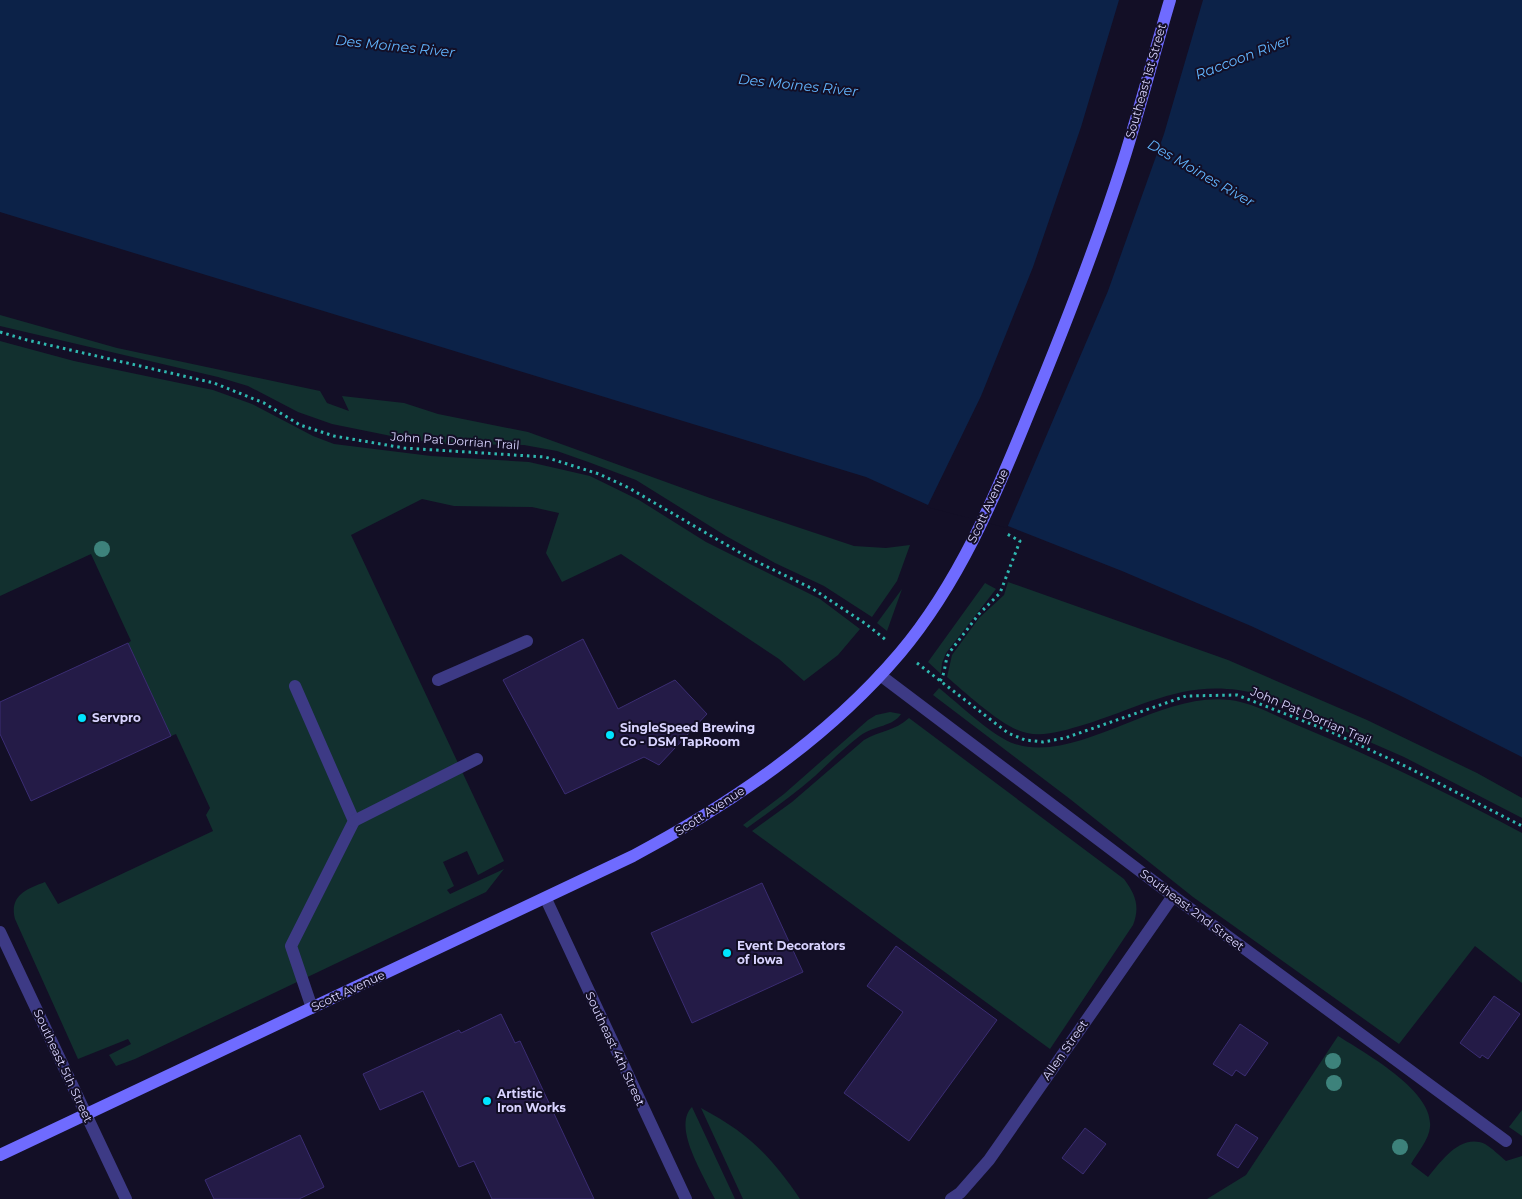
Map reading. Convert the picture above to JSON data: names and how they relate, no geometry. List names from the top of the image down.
{
  "streets": {
    "main road": ["Southeast 1st Street", "Scott Avenue"],
    "street": [
      "Southeast 2nd Street",
      "Southeast 4th Street",
      "Allen Street",
      "Southeast 5th Street"
    ],
    "path": ["John Pat Dorrian Trail"]
  },
  "crossings": [
    ["Southeast 1st Street", "Scott Avenue"],
    ["Scott Avenue", "Southeast 2nd Street"],
    ["Scott Avenue", "Southeast 4th Street"],
    ["Scott Avenue", "Southeast 5th Street"],
    ["Southeast 2nd Street", "Allen Street"]
  ],
  "water": ["Des Moines River", "Raccoon River"],
  "places": [
    "Servpro",
    "SingleSpeed Brewing Co - DSM TapRoom",
    "Event Decorators of Iowa",
    "Artistic Iron Works"
  ]
}
